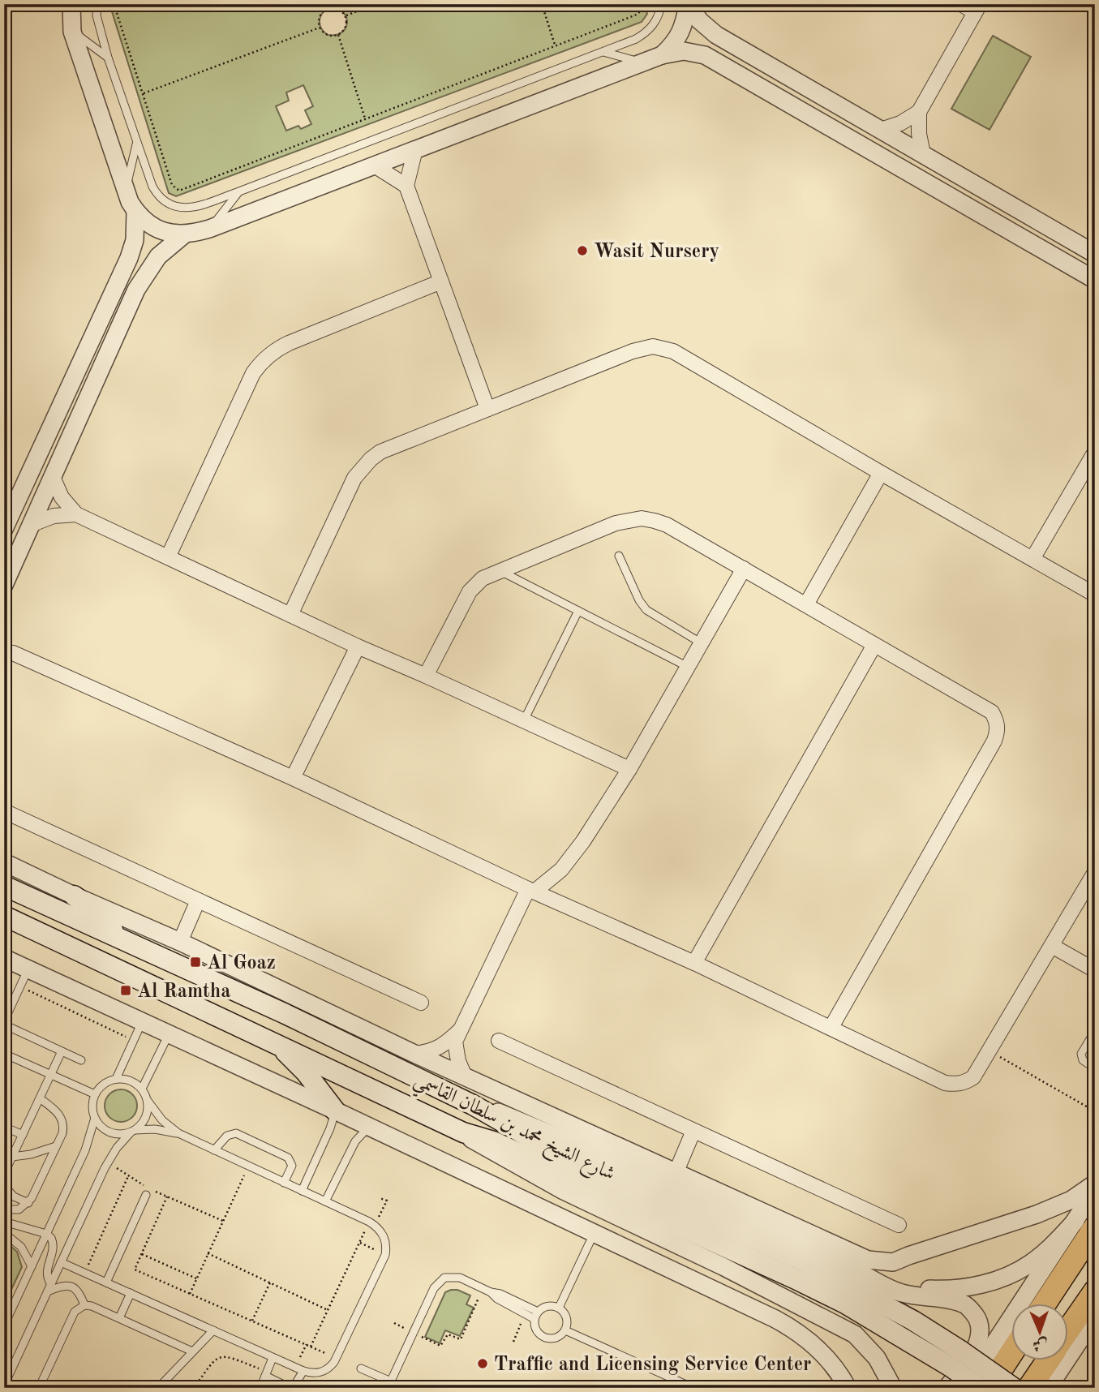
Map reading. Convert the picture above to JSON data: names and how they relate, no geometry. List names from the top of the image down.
{
  "streets": {
    "main road": ["شارع الشيخ محمد بن سلطان القاسمي"]
  },
  "places": {
    "other": ["Wasit Nursery", "Traffic and Licensing Service Center"],
    "transit": ["Al Goaz", "Al Ramtha"]
  },
  "north": "bottom"
}
